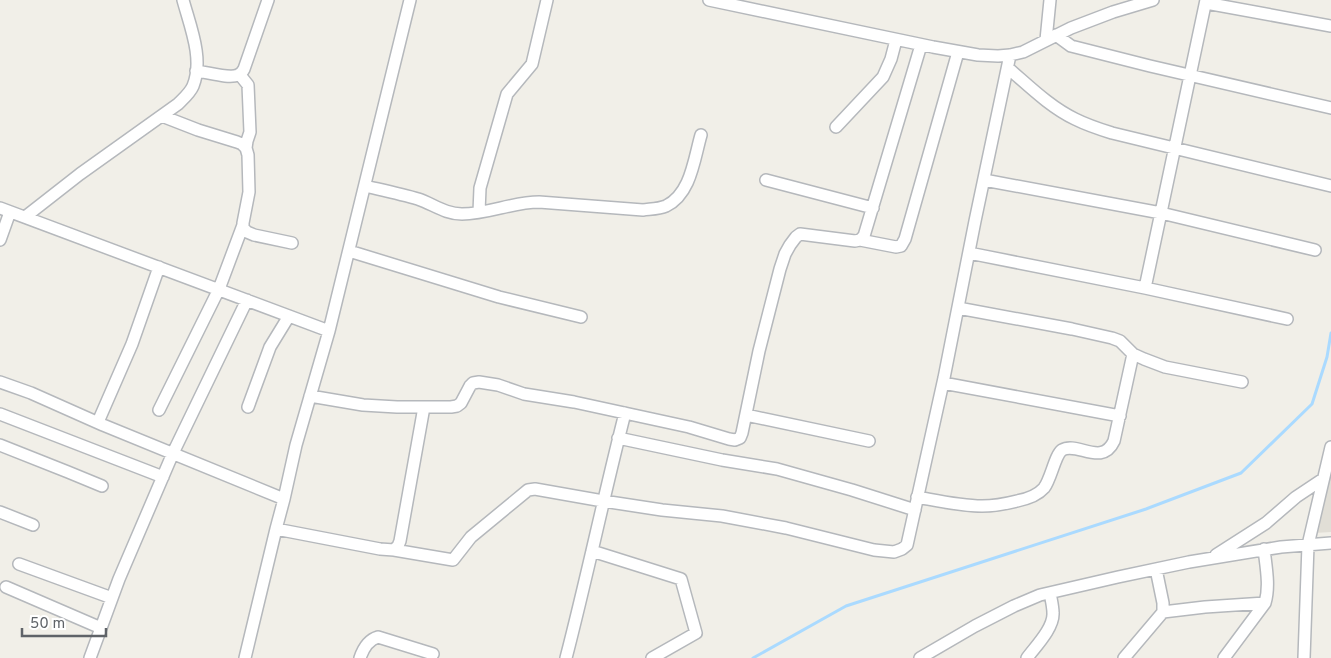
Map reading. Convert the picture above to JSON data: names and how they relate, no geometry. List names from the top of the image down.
{
  "scale_bar": "50 m"
}
